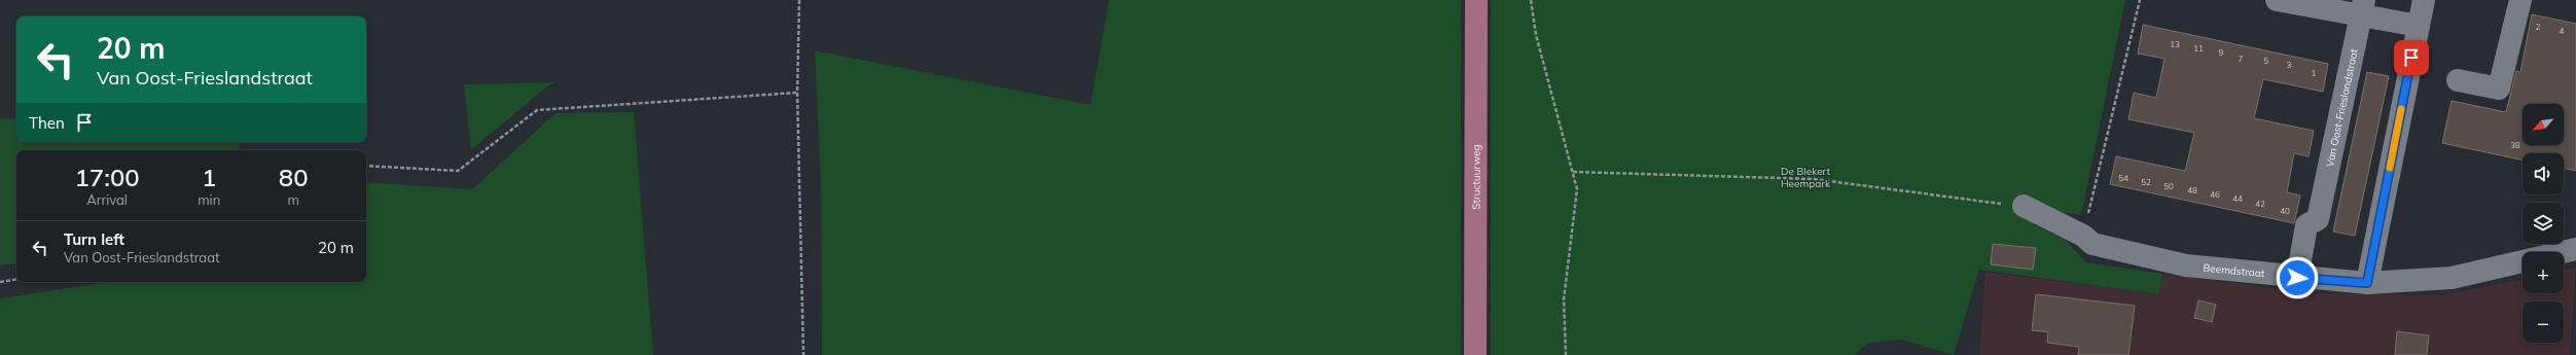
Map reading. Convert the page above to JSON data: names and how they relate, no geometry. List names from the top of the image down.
{
  "streets": {
    "main road": ["Structuurweg"],
    "street": ["Van Oost-Frieslandstraat", "Beemdstraat"]
  },
  "crossings": [
    ["Van Oost-Frieslandstraat", "Beemdstraat"]
  ],
  "parks": ["De Blekert Heempark"],
  "house_numbers": [
    "2",
    "4",
    "13",
    "11",
    "9",
    "7",
    "5",
    "3",
    "1",
    "38",
    "54",
    "52",
    "50",
    "48",
    "46",
    "44",
    "42",
    "40"
  ],
  "north": "bottom left",
  "page": {
    "turn": ["20 m", "Van Oost-Frieslandstraat"],
    "then": "Then",
    "map_buttons": ["+", "−"],
    "eta": [
      "17:00",
      "Arrival",
      "1",
      "min",
      "80",
      "m"
    ],
    "list": [
      {
        "name": "Turn left",
        "note": "Van Oost-Frieslandstraat",
        "value": "20 m"
      }
    ]
  }
}
